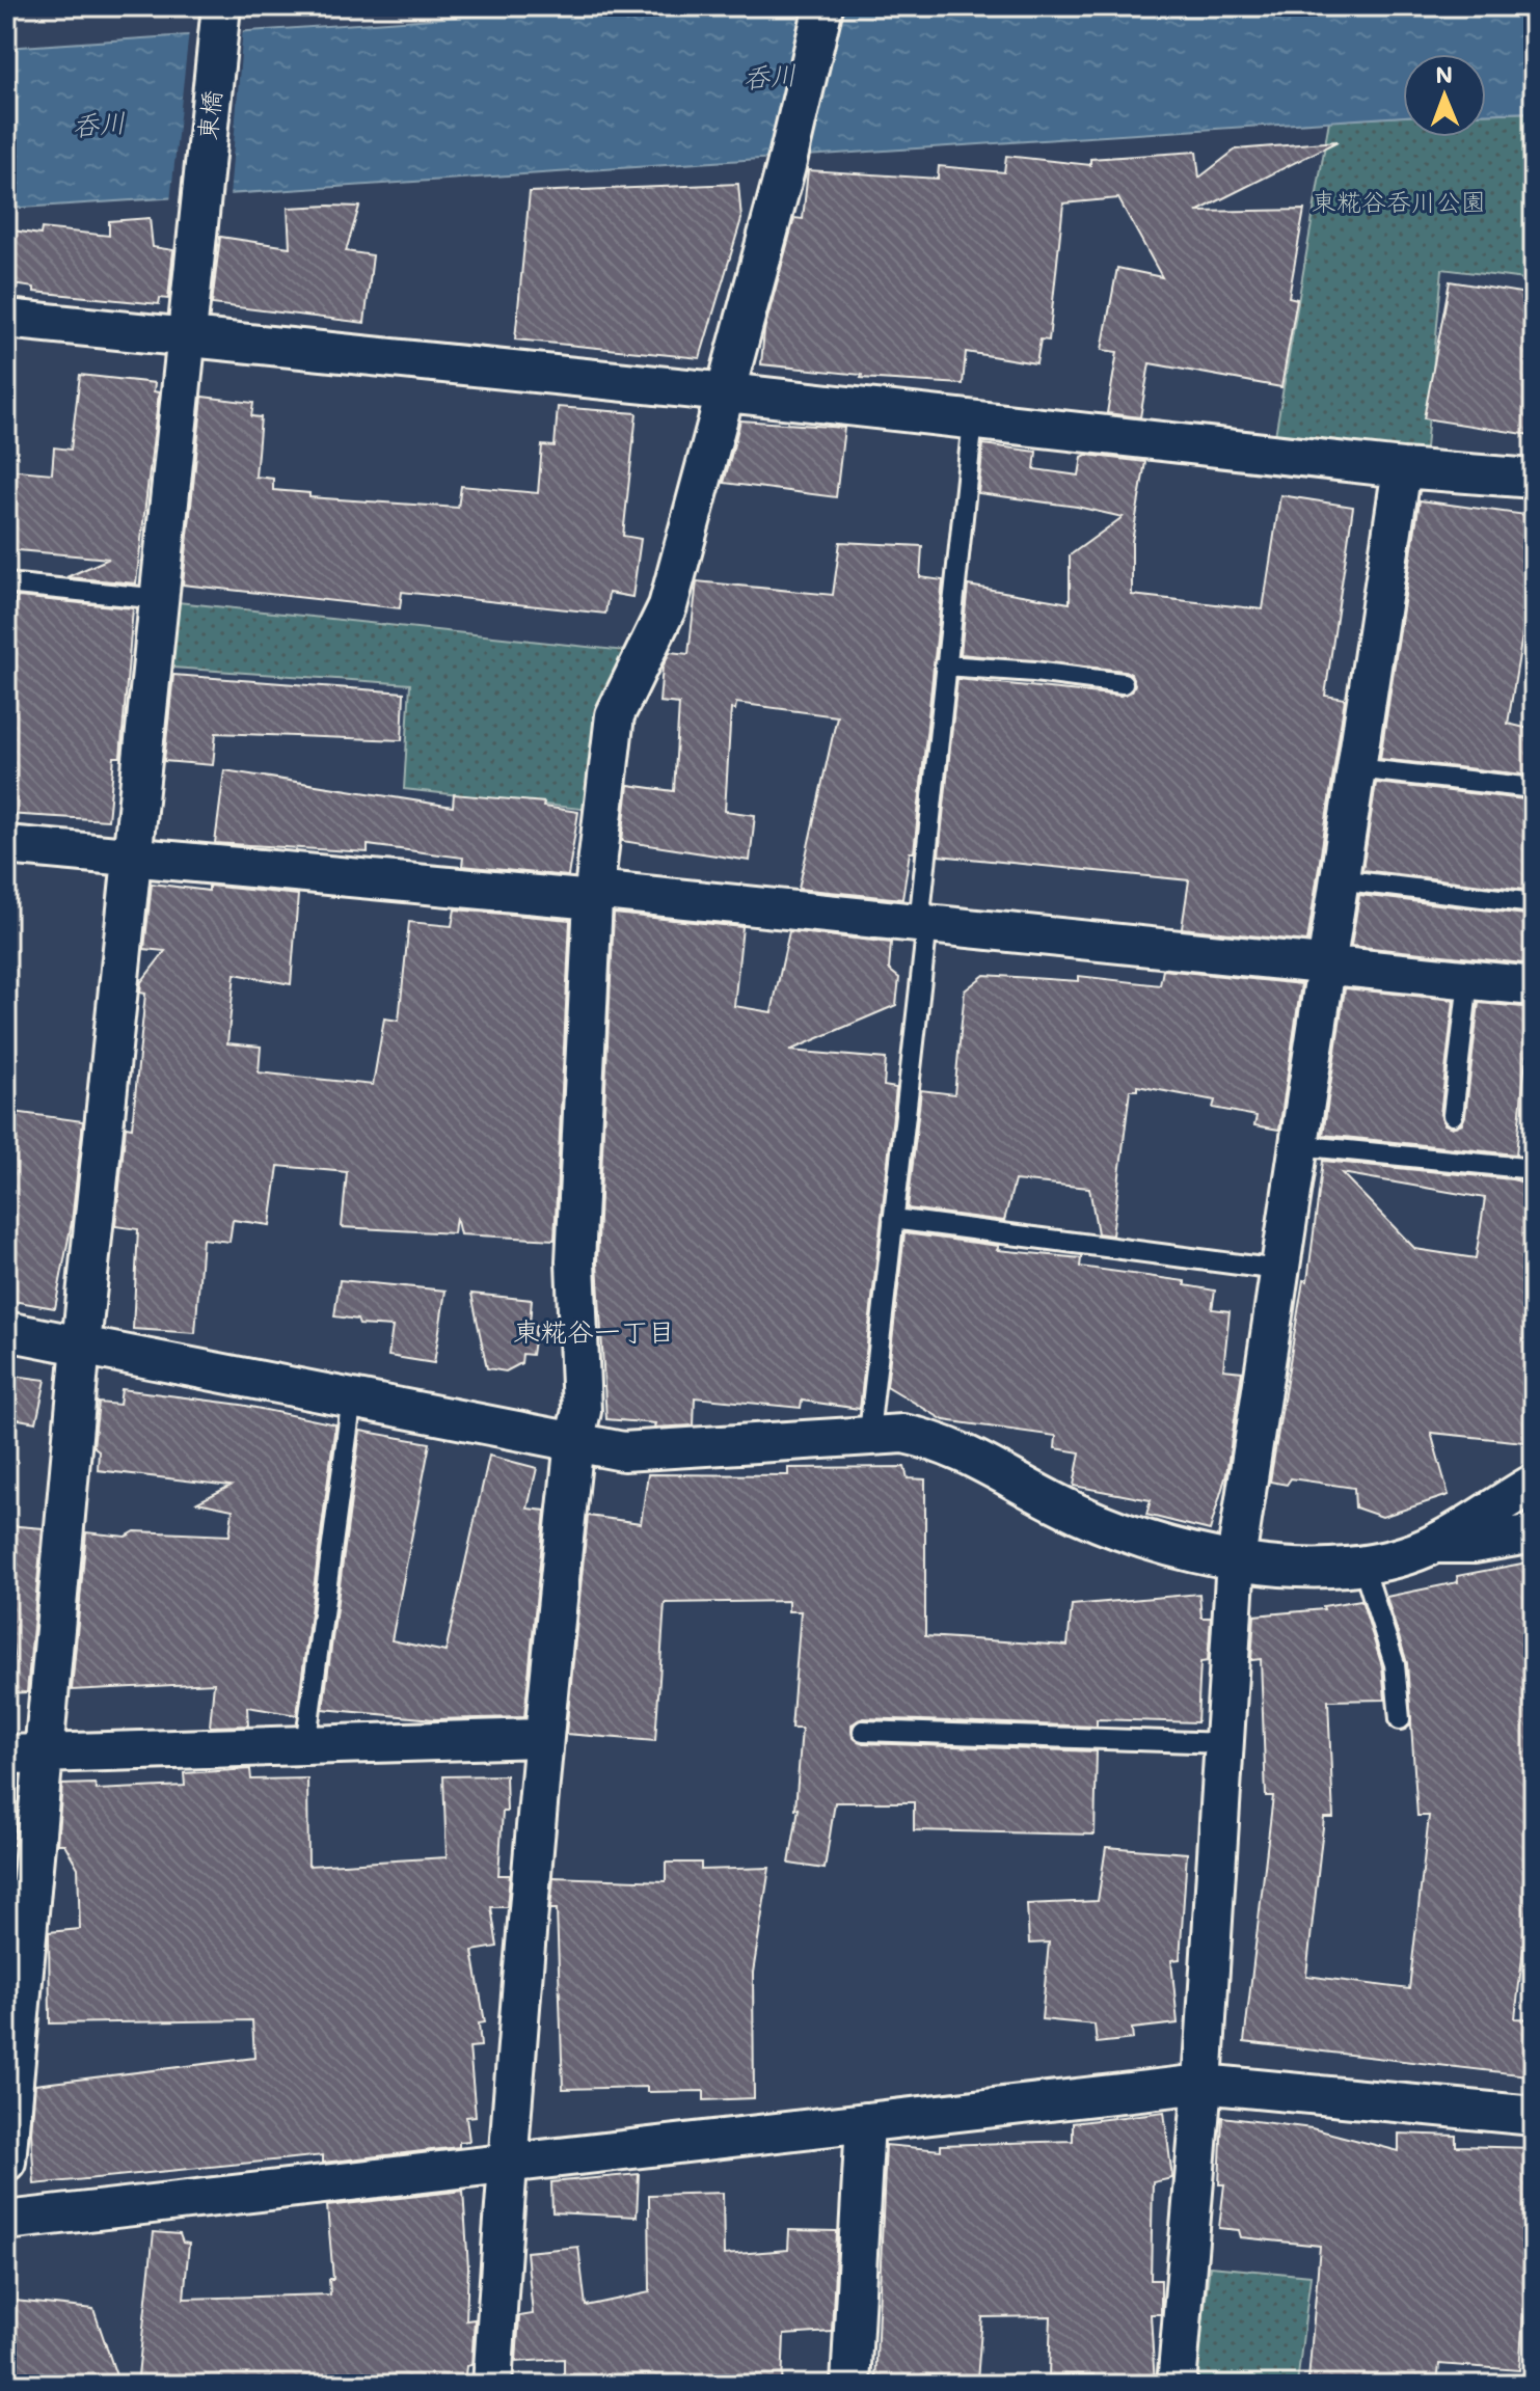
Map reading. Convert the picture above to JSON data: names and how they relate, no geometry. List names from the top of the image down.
{
  "streets": {
    "street": ["東橋"]
  },
  "districts": ["東糀谷一丁目"],
  "water": ["呑川"],
  "parks": ["東糀谷呑川公園"],
  "north": "top"
}
